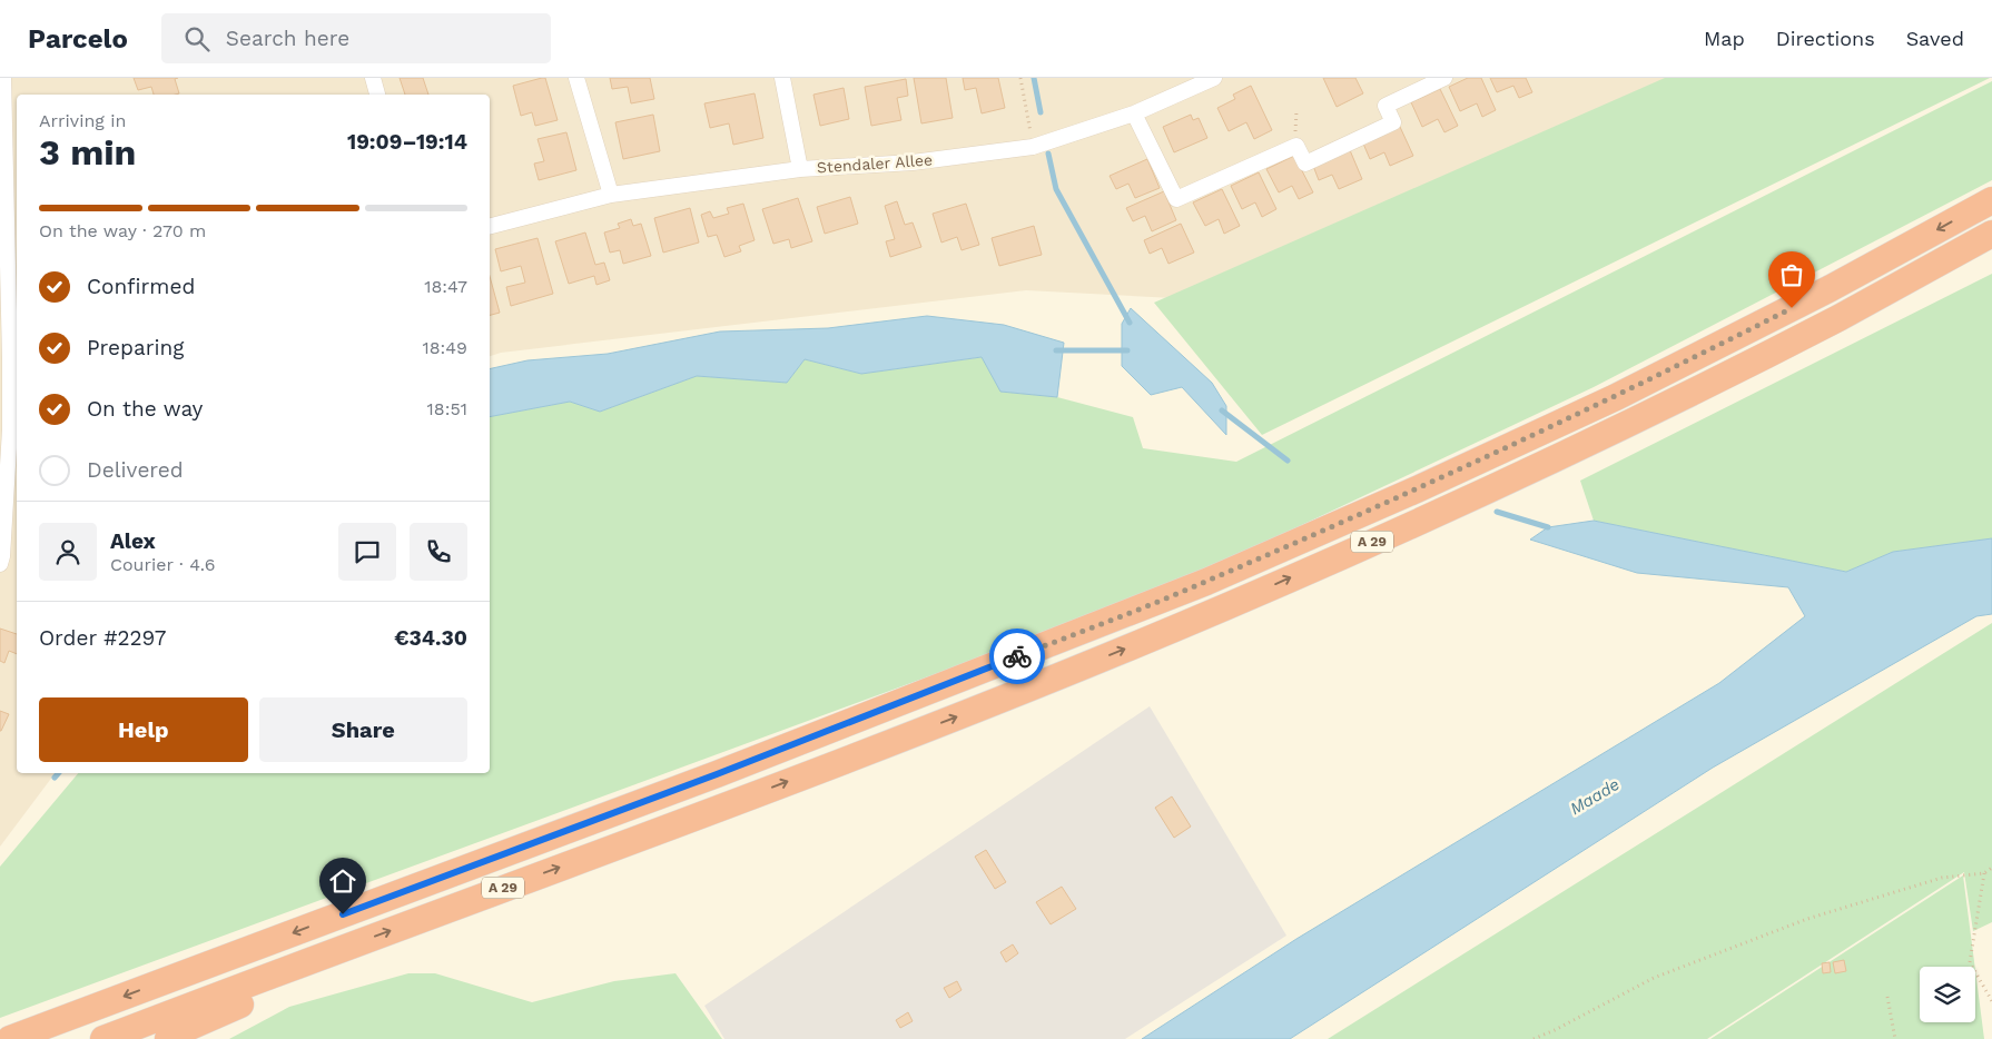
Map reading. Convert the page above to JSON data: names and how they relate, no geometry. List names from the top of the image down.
{
  "streets": {
    "highway": ["A 29"],
    "street": ["Stendaler Allee"]
  },
  "water": ["Maade"],
  "page": {
    "header": "Parcelo",
    "search": "Search here",
    "nav": ["Map", "Directions", "Saved"],
    "heading": ["3 min", "Arriving in", "19:09–19:14"],
    "panel": [
      "Alex",
      "Courier · 4.6",
      "Order #2297",
      "€34.30"
    ],
    "bar": "On the way · 270 m",
    "list": [
      ["Confirmed", "18:47"],
      ["Preparing", "18:49"],
      ["On the way", "18:51"],
      "Delivered"
    ],
    "buttons": ["Help", "Share"]
  }
}
